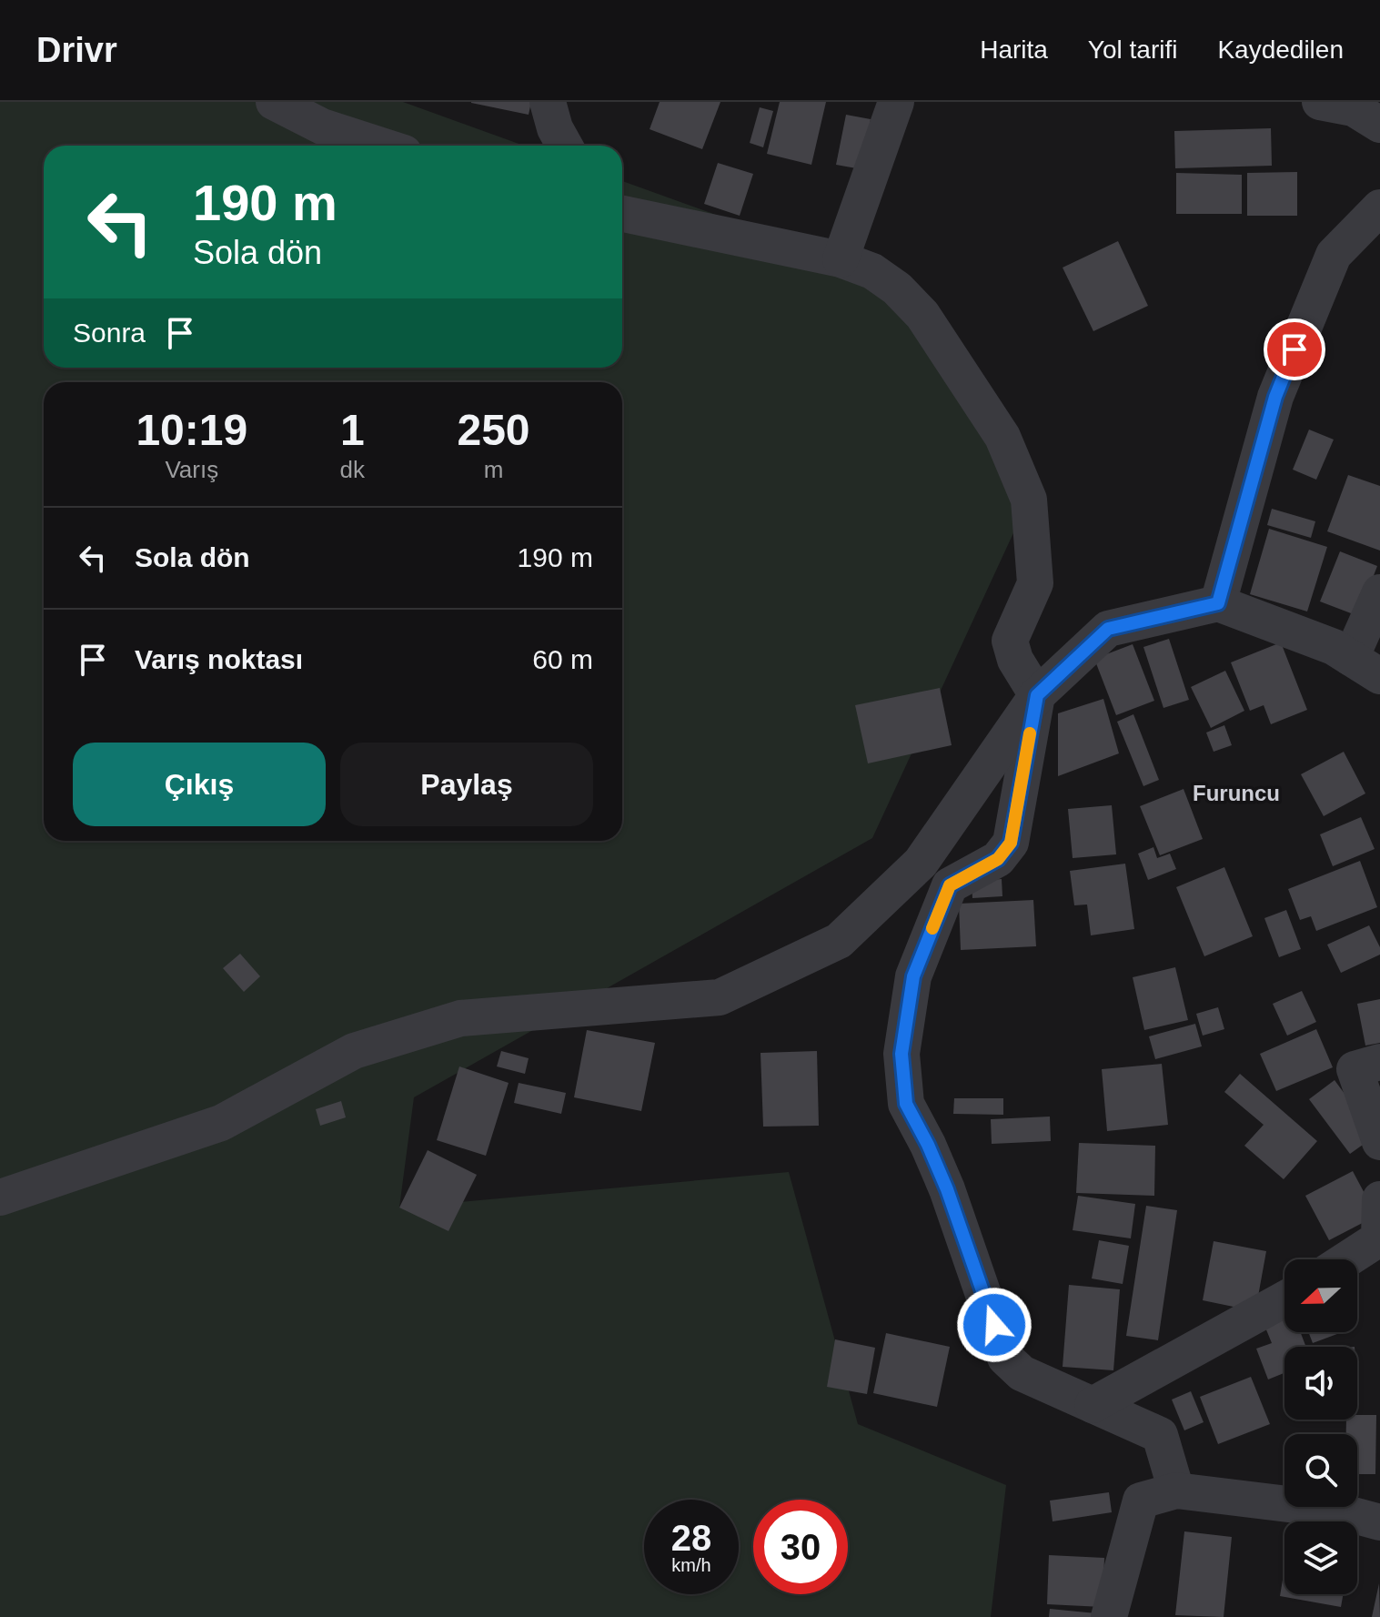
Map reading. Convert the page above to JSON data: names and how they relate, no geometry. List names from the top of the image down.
{
  "districts": ["Furuncu"],
  "north": "left",
  "page": {
    "header": "Drivr",
    "nav": ["Harita", "Yol tarifi", "Kaydedilen"],
    "turn": ["190 m", "Sola dön"],
    "then": "Sonra",
    "eta": [
      "10:19",
      "Varış",
      "1",
      "dk",
      "250",
      "m"
    ],
    "list": [
      {
        "name": "Sola dön",
        "value": "190 m"
      },
      {
        "name": "Varış noktası",
        "value": "60 m"
      }
    ],
    "buttons": ["Çıkış", "Paylaş"],
    "speed": "28 km/h",
    "limit": "30"
  }
}
